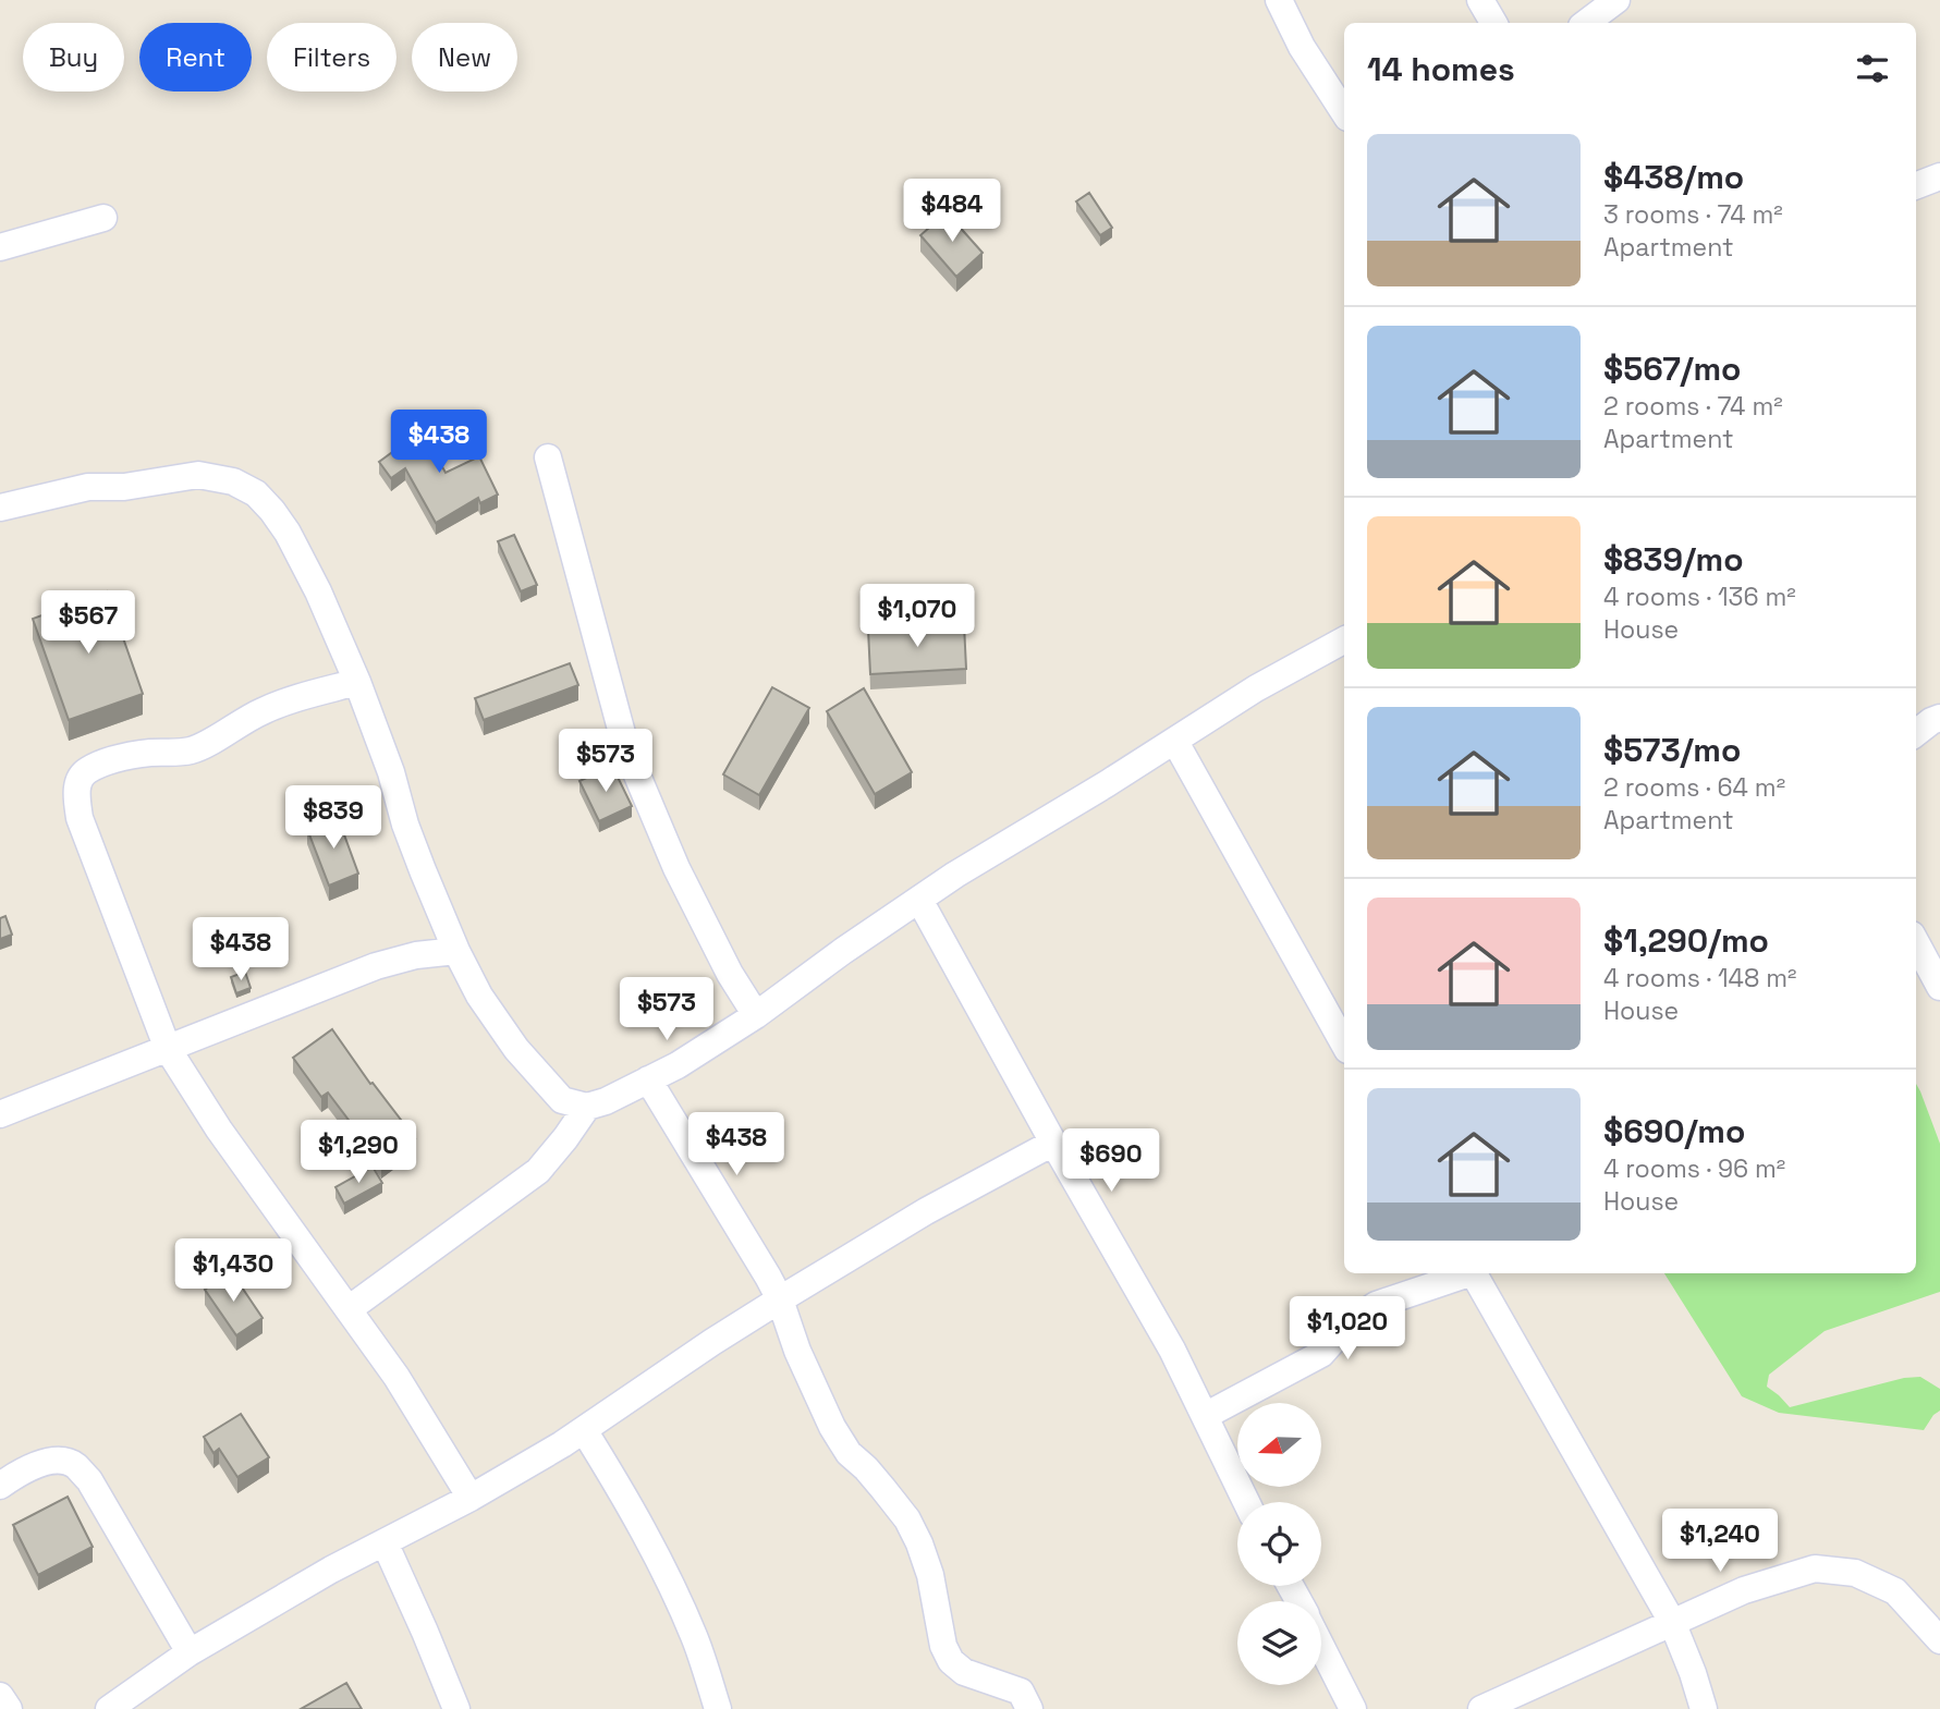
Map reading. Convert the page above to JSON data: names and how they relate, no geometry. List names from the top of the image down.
{
  "north": "left",
  "page": {
    "chip": [
      "Buy",
      "Rent",
      "Filters",
      "New"
    ],
    "heading": "14 homes",
    "list": [
      {
        "name": "$438/mo",
        "note": "3 rooms · 74 m² · Apartment"
      },
      {
        "name": "$567/mo",
        "note": "2 rooms · 74 m² · Apartment"
      },
      {
        "name": "$839/mo",
        "note": "4 rooms · 136 m² · House"
      },
      {
        "name": "$573/mo",
        "note": "2 rooms · 64 m² · Apartment"
      },
      {
        "name": "$1,290/mo",
        "note": "4 rooms · 148 m² · House"
      },
      {
        "name": "$690/mo",
        "note": "4 rooms · 96 m² · House"
      }
    ],
    "price": [
      "$484",
      "$438",
      "$1,070",
      "$567",
      "$573",
      "$839",
      "$438",
      "$573",
      "$438",
      "$1,290",
      "$690",
      "$1,430",
      "$1,020",
      "$1,240"
    ]
  }
}
